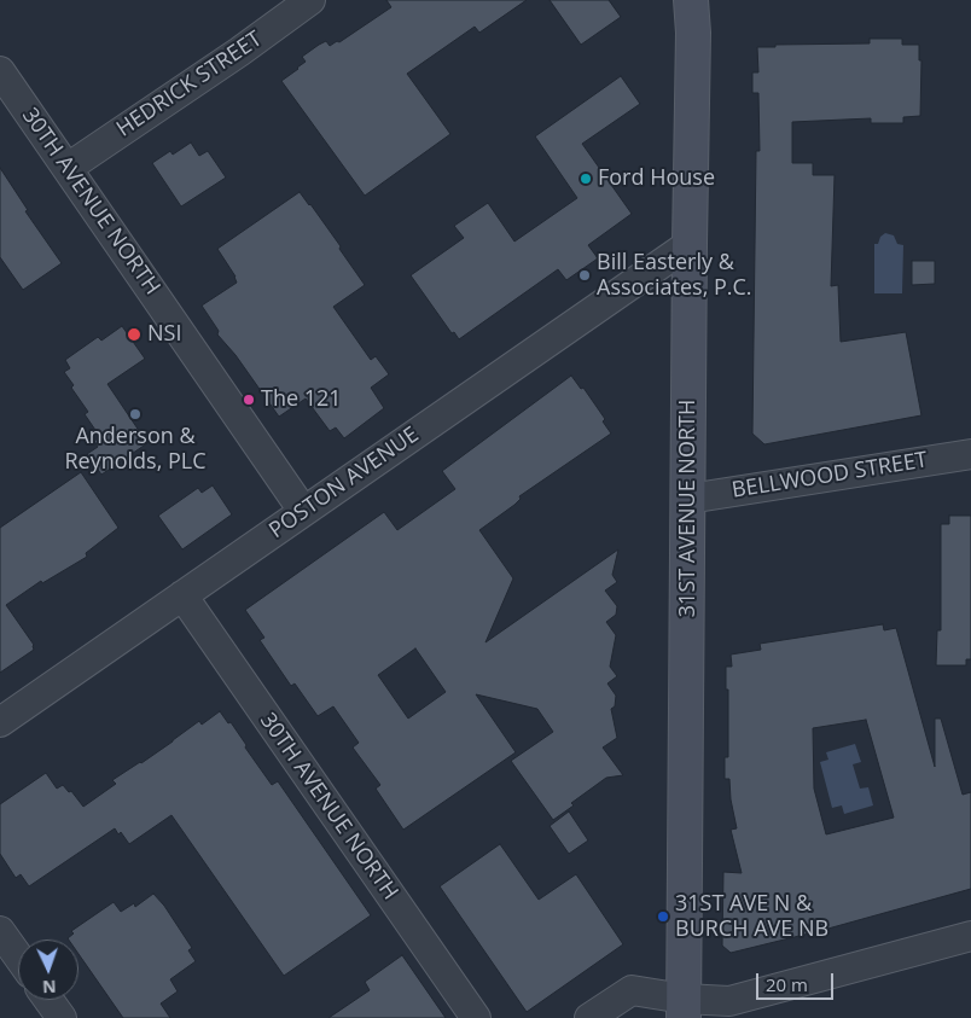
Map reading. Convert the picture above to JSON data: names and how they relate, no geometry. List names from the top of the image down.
{
  "streets": {
    "main road": ["31ST AVENUE NORTH"],
    "street": [
      "HEDRICK STREET",
      "30TH AVENUE NORTH",
      "BELLWOOD STREET",
      "POSTON AVENUE"
    ]
  },
  "crossings": [
    ["HEDRICK STREET", "30TH AVENUE NORTH"],
    ["30TH AVENUE NORTH", "POSTON AVENUE"],
    ["BELLWOOD STREET", "31ST AVENUE NORTH"],
    ["POSTON AVENUE", "31ST AVENUE NORTH"]
  ],
  "places": [
    "Ford House",
    "Bill Easterly & Associates, P.C.",
    "NSI",
    "The 121",
    "Anderson & Reynolds, PLC",
    "31ST AVE N & BURCH AVE NB"
  ],
  "scale_bar": "20 m",
  "north": "bottom"
}
